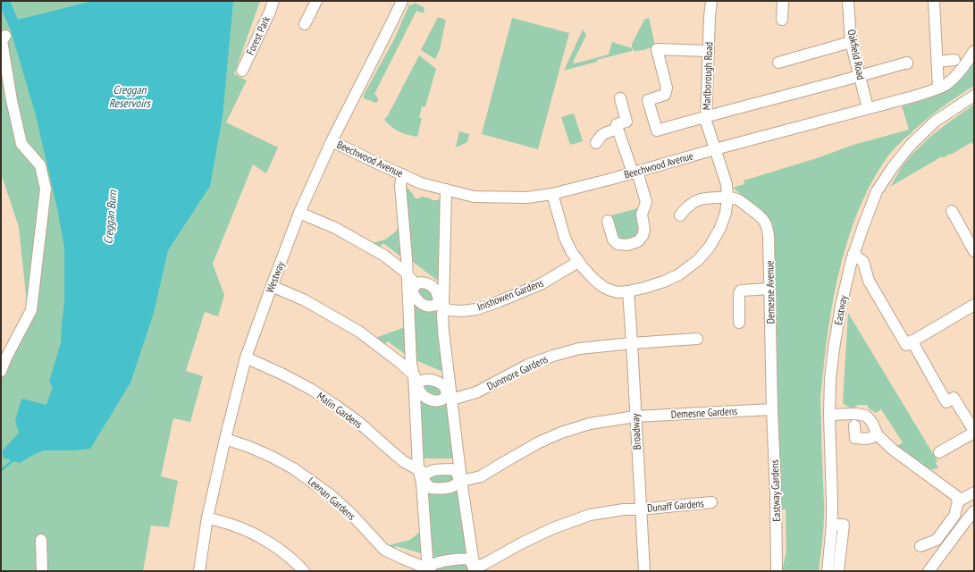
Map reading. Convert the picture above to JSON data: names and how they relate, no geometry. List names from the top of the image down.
{
  "streets": {
    "street": [
      "Forest Park",
      "Oakfield Road",
      "Marlborough Road",
      "Beechwood Avenue",
      "Westway",
      "Demesne Avenue",
      "Inishowen Gardens",
      "Eastway",
      "Dunmore Gardens",
      "Malin Gardens",
      "Demesne Gardens",
      "Broadway",
      "Eastway Gardens",
      "Leenan Gardens",
      "Dunaff Gardens"
    ]
  },
  "crossings": [
    ["Oakfield Road", "Beechwood Avenue"],
    ["Marlborough Road", "Beechwood Avenue"],
    ["Marlborough Road", "Demesne Avenue"],
    ["Marlborough Road", "Inishowen Gardens"],
    ["Marlborough Road", "Broadway"],
    ["Beechwood Avenue", "Westway"],
    ["Westway", "Malin Gardens"],
    ["Westway", "Leenan Gardens"],
    ["Demesne Avenue", "Demesne Gardens"],
    ["Demesne Avenue", "Eastway Gardens"],
    ["Dunmore Gardens", "Broadway"],
    ["Demesne Gardens", "Broadway"],
    ["Demesne Gardens", "Eastway Gardens"],
    ["Broadway", "Dunaff Gardens"]
  ],
  "water": ["Creggan Reservoirs", "Creggan Burn"]
}
